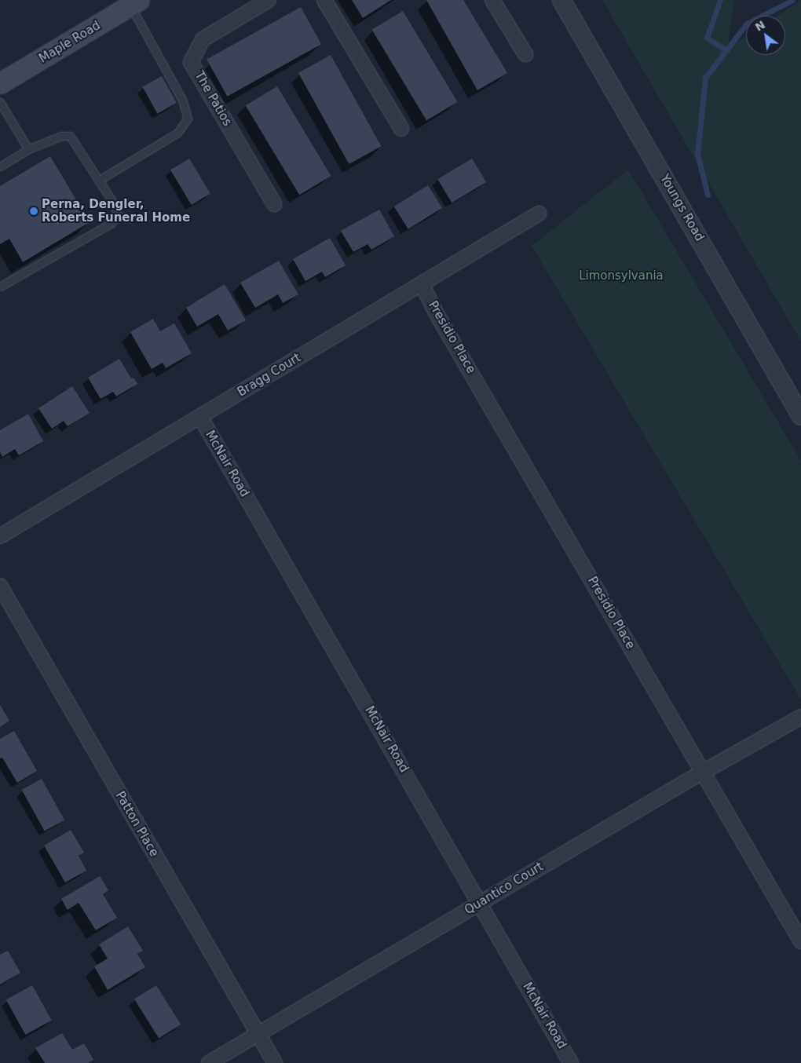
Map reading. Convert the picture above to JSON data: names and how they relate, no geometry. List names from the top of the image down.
{
  "streets": {
    "main road": ["Maple Road"],
    "street": [
      "The Patios",
      "Youngs Road",
      "Presidio Place",
      "Bragg Court",
      "McNair Road",
      "Patton Place",
      "Quantico Court"
    ]
  },
  "crossings": [
    ["Presidio Place", "Bragg Court"],
    ["Presidio Place", "Quantico Court"],
    ["Bragg Court", "McNair Road"],
    ["McNair Road", "Quantico Court"],
    ["Patton Place", "Quantico Court"]
  ],
  "parks": ["Limonsylvania"],
  "places": ["Perna, Dengler, Roberts Funeral Home"],
  "north": "top left"
}
